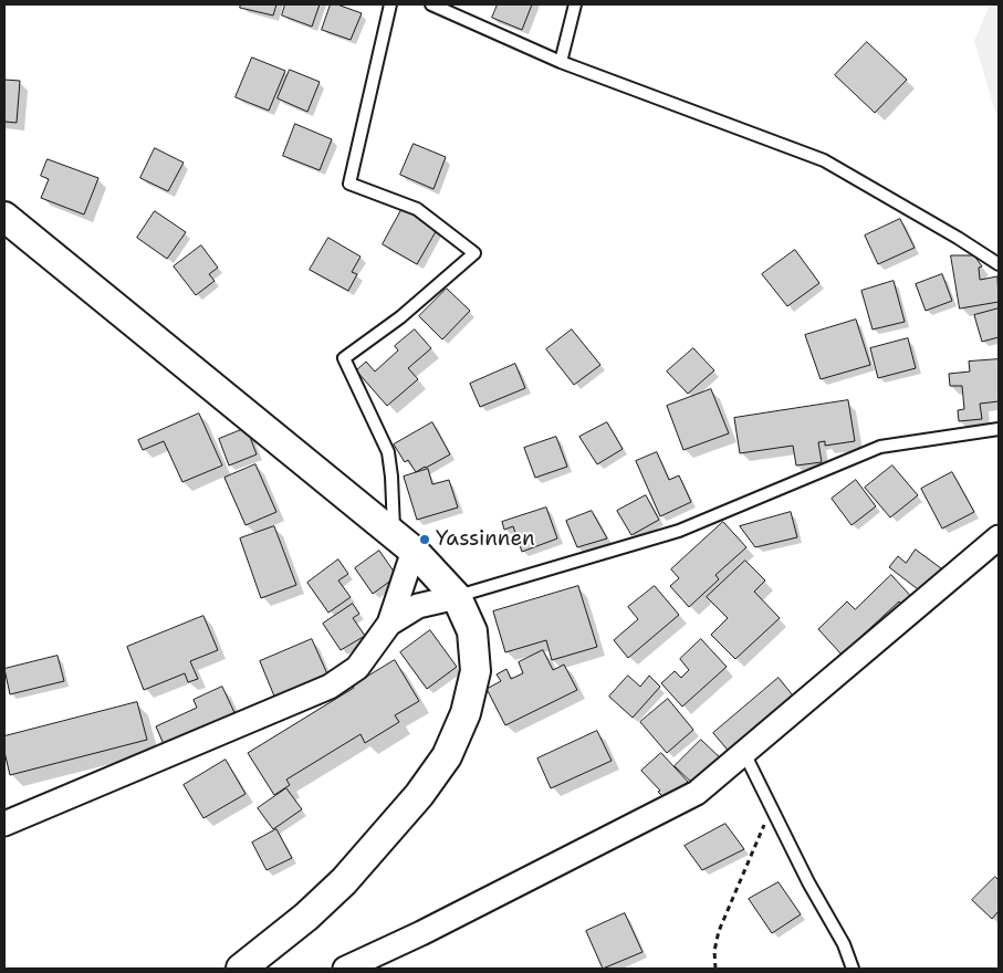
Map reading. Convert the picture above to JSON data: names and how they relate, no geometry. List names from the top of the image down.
{
  "places": ["Yassinnen"]
}
